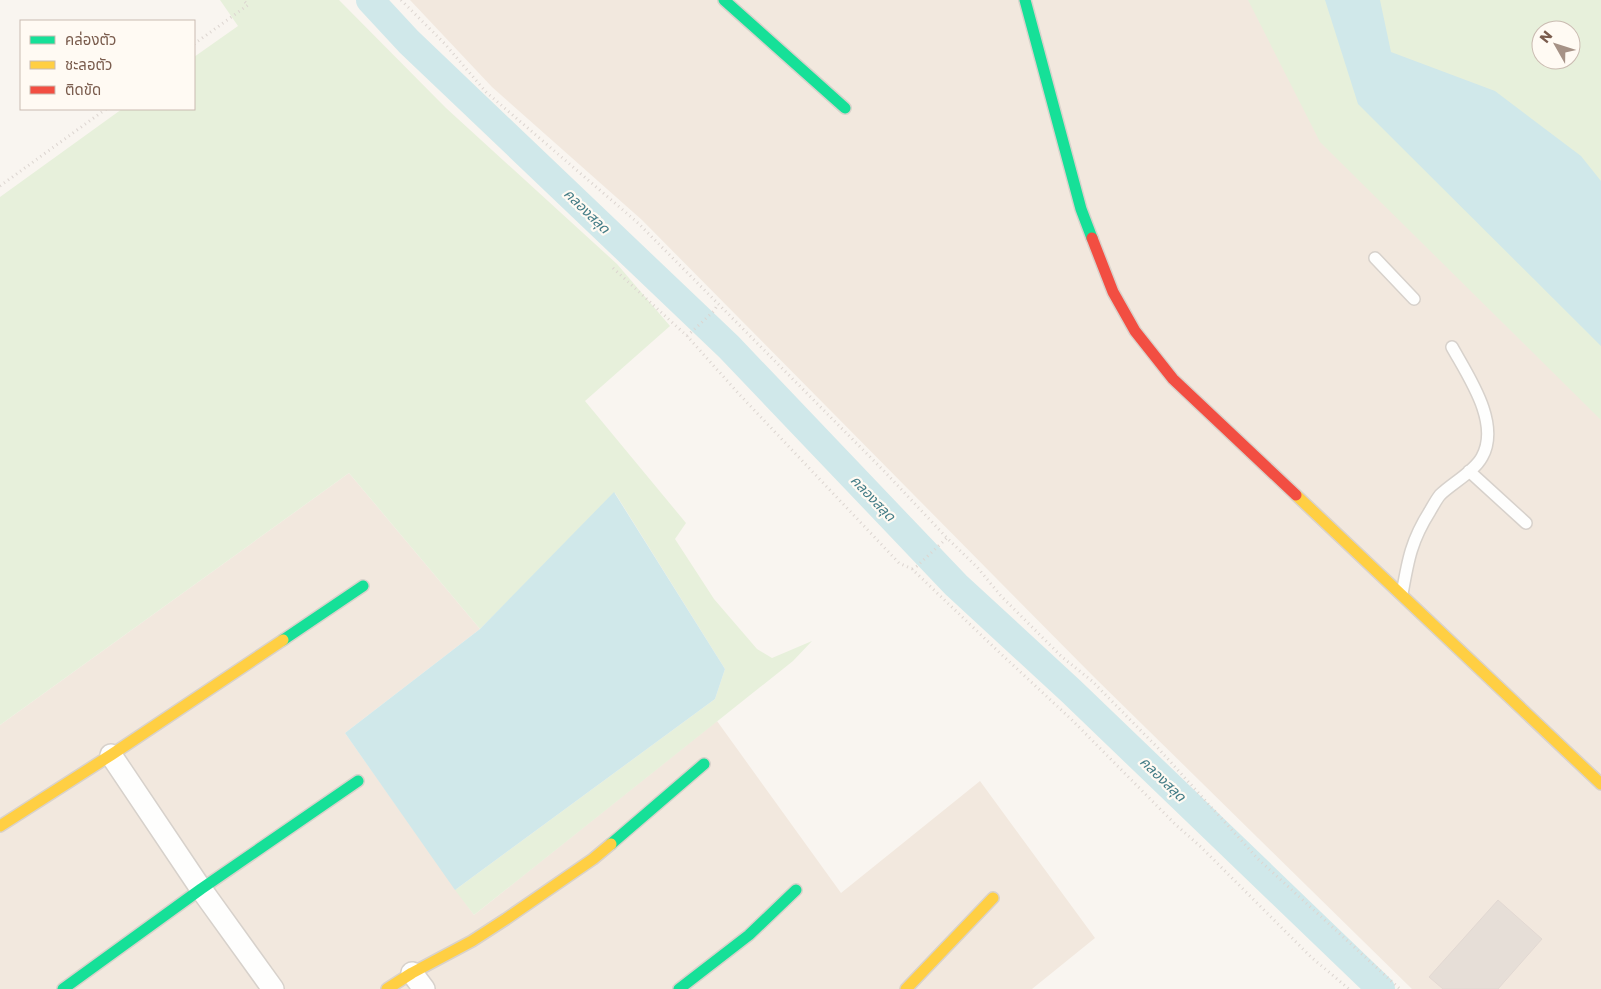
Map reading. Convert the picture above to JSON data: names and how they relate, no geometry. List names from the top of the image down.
{
  "water": ["คลองสลุด"],
  "legend": ["คล่องตัว", "ชะลอตัว", "ติดขัด"],
  "north": "top left"
}
